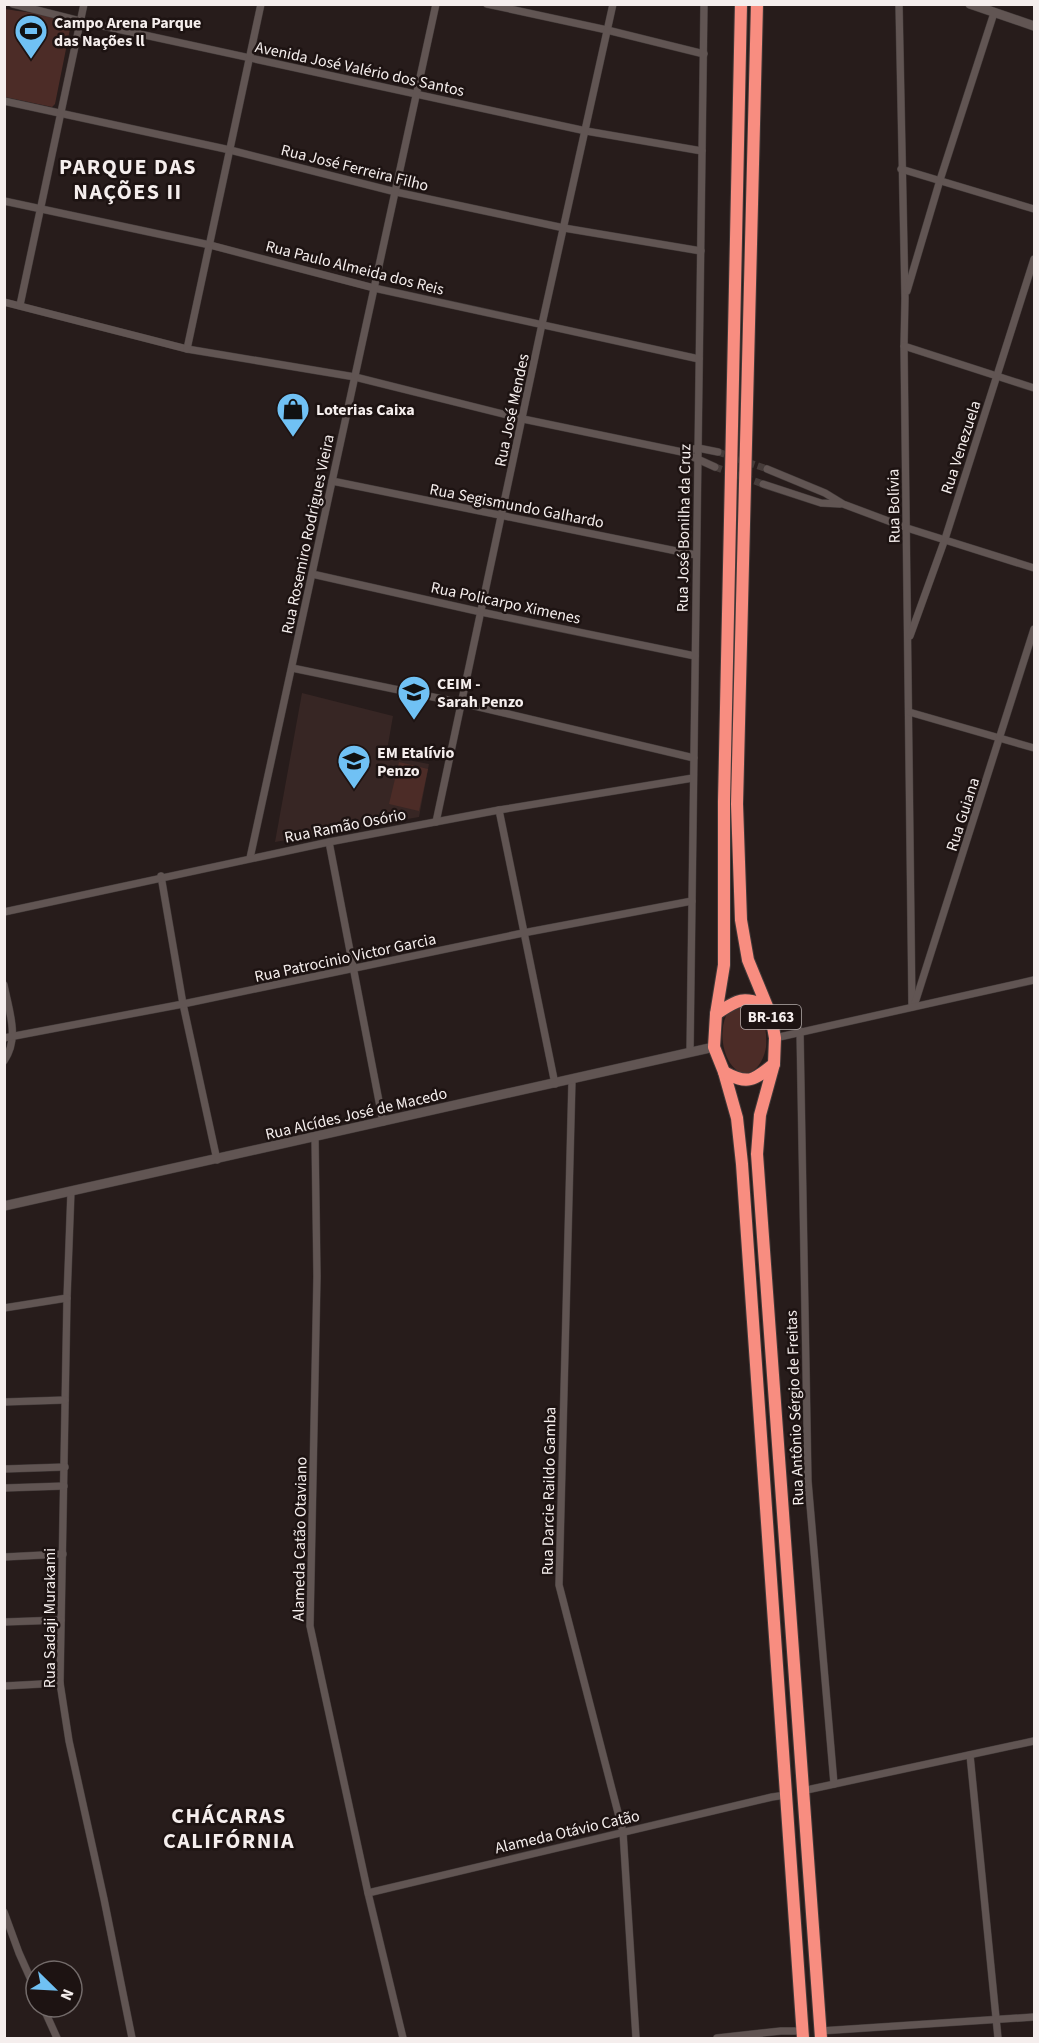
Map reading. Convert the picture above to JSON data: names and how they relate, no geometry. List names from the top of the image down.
{
  "streets": {
    "highway": ["BR-163"],
    "street": [
      "Avenida José Valério dos Santos",
      "Rua José Ferreira Filho",
      "Rua Paulo Almeida dos Reis",
      "Rua José Mendes",
      "Rua Venezuela",
      "Rua Segismundo Galhardo",
      "Rua Bolívia",
      "Rua José Bonilha da Cruz",
      "Rua Rosemiro Rodrigues Vieira",
      "Rua Policarpo Ximenes",
      "Rua Guiana",
      "Rua Ramão Osório",
      "Rua Patrocinio Victor Garcia",
      "Rua Alcídes José de Macedo",
      "Rua Antônio Sérgio de Freitas",
      "Rua Darcie Raildo Gamba",
      "Alameda Catão Otaviano",
      "Rua Sadaji Murakami",
      "Alameda Otávio Catão"
    ]
  },
  "crossings": [
    ["Avenida José Valério dos Santos", "Rua José Mendes"],
    ["Avenida José Valério dos Santos", "Rua José Bonilha da Cruz"],
    ["Avenida José Valério dos Santos", "Rua Rosemiro Rodrigues Vieira"],
    ["Rua José Ferreira Filho", "Rua José Mendes"],
    ["Rua José Ferreira Filho", "Rua José Bonilha da Cruz"],
    ["Rua José Ferreira Filho", "Rua Rosemiro Rodrigues Vieira"],
    ["Rua Paulo Almeida dos Reis", "Rua José Mendes"],
    ["Rua Paulo Almeida dos Reis", "Rua José Bonilha da Cruz"],
    ["Rua Paulo Almeida dos Reis", "Rua Rosemiro Rodrigues Vieira"],
    ["Rua José Mendes", "Rua Segismundo Galhardo"],
    ["Rua José Mendes", "Rua Policarpo Ximenes"],
    ["Rua José Mendes", "Rua Ramão Osório"],
    ["Rua Venezuela", "Rua Bolívia"],
    ["Rua Segismundo Galhardo", "Rua José Bonilha da Cruz"],
    ["Rua Segismundo Galhardo", "Rua Rosemiro Rodrigues Vieira"],
    ["Rua Bolívia", "Rua Guiana"],
    ["Rua José Bonilha da Cruz", "Rua Policarpo Ximenes"],
    ["Rua José Bonilha da Cruz", "Rua Ramão Osório"],
    ["Rua José Bonilha da Cruz", "Rua Patrocinio Victor Garcia"],
    ["Rua José Bonilha da Cruz", "Rua Alcídes José de Macedo"],
    ["Rua Rosemiro Rodrigues Vieira", "Rua Policarpo Ximenes"],
    ["Rua Rosemiro Rodrigues Vieira", "Rua Ramão Osório"],
    ["BR-163", "Rua Alcídes José de Macedo"],
    ["BR-163", "Alameda Otávio Catão"],
    ["Rua Alcídes José de Macedo", "Rua Darcie Raildo Gamba"],
    ["Rua Alcídes José de Macedo", "Alameda Catão Otaviano"],
    ["Rua Alcídes José de Macedo", "Rua Sadaji Murakami"],
    ["Rua Darcie Raildo Gamba", "Alameda Otávio Catão"],
    ["Alameda Catão Otaviano", "Alameda Otávio Catão"]
  ],
  "districts": ["PARQUE DAS NAÇÕES II", "CHÁCARAS CALIFÓRNIA"],
  "places": {
    "sports": ["Campo Arena Parque das Nações ll"],
    "shop": ["Loterias Caixa"],
    "school or university": ["CEIM - Sarah Penzo", "EM Etalívio Penzo"]
  },
  "north": "bottom right"
}
